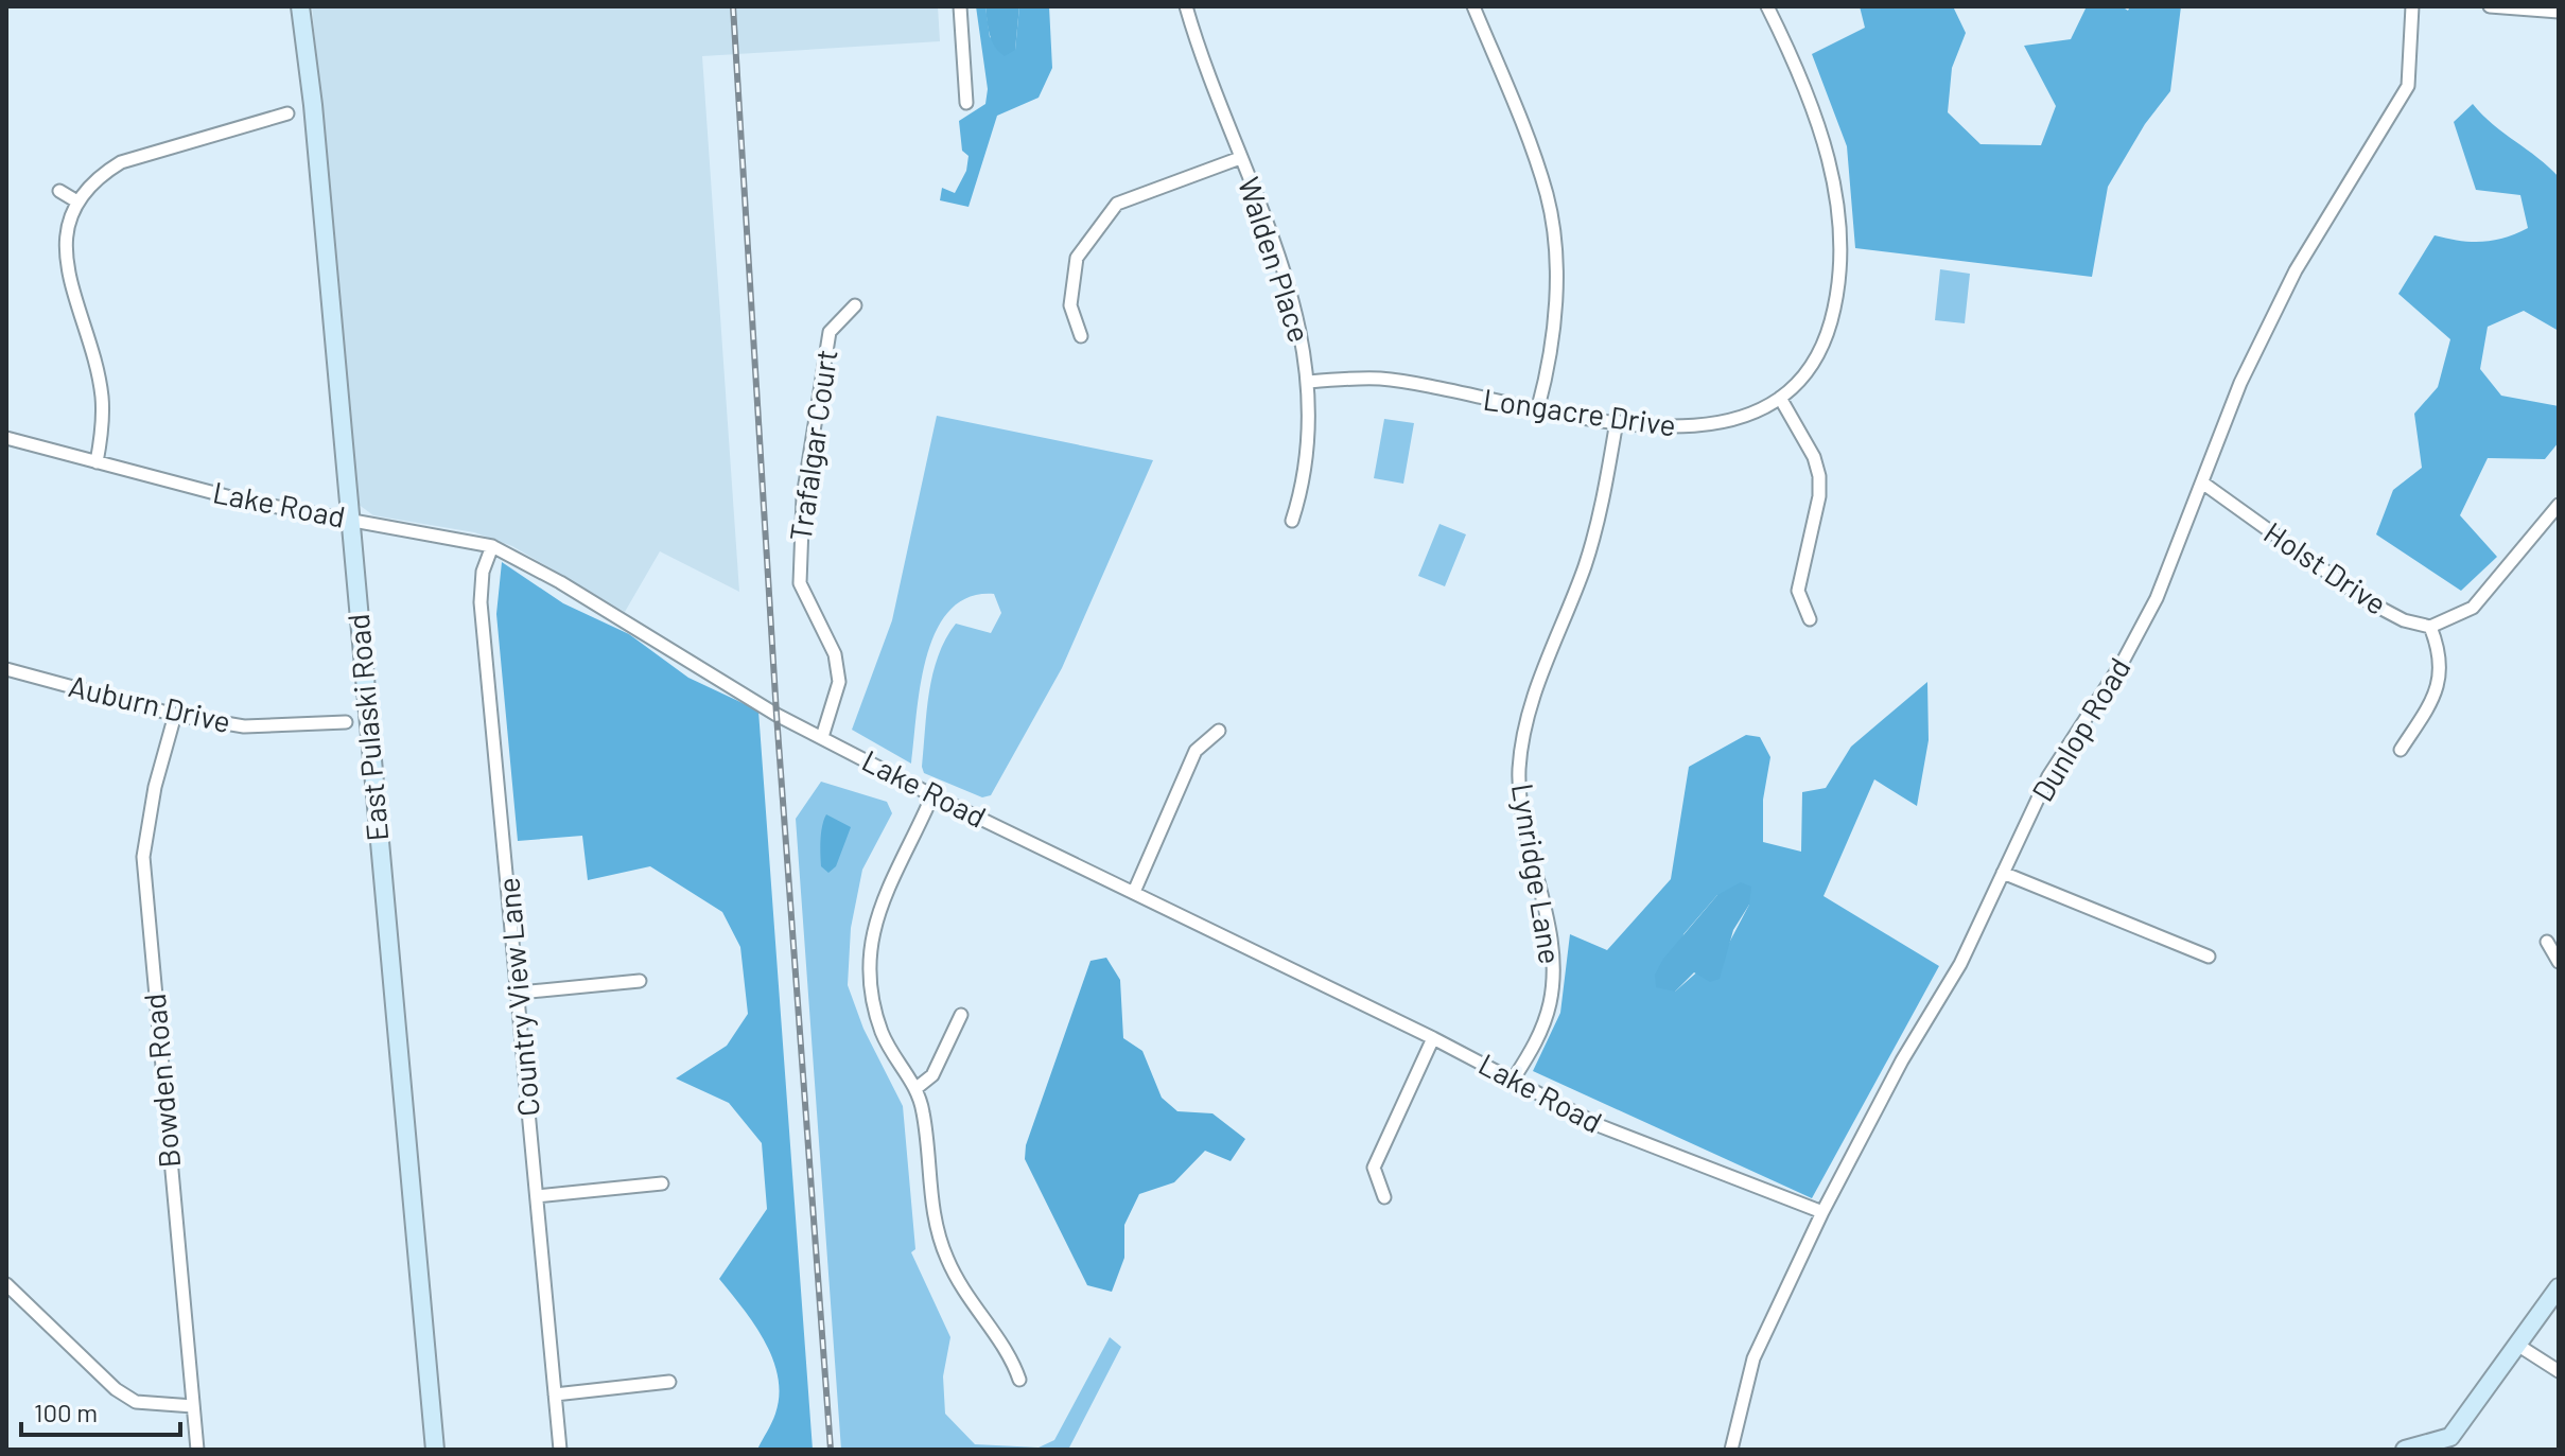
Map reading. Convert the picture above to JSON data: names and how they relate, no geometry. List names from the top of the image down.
{
  "streets": {
    "main road": ["East Pulaski Road"],
    "street": [
      "Walden Place",
      "Longacre Drive",
      "Trafalgar Court",
      "Lake Road",
      "Holst Drive",
      "Auburn Drive",
      "Dunlop Road",
      "Lynridge Lane",
      "Country View Lane",
      "Bowden Road"
    ]
  },
  "crossings": [
    ["Walden Place", "Longacre Drive"],
    ["Longacre Drive", "Lynridge Lane"],
    ["Trafalgar Court", "Lake Road"],
    ["Lake Road", "East Pulaski Road"],
    ["Lake Road", "Dunlop Road"],
    ["Lake Road", "Lynridge Lane"],
    ["Lake Road", "Country View Lane"],
    ["Holst Drive", "Dunlop Road"],
    ["Auburn Drive", "Bowden Road"]
  ],
  "scale_bar": "100 m"
}
